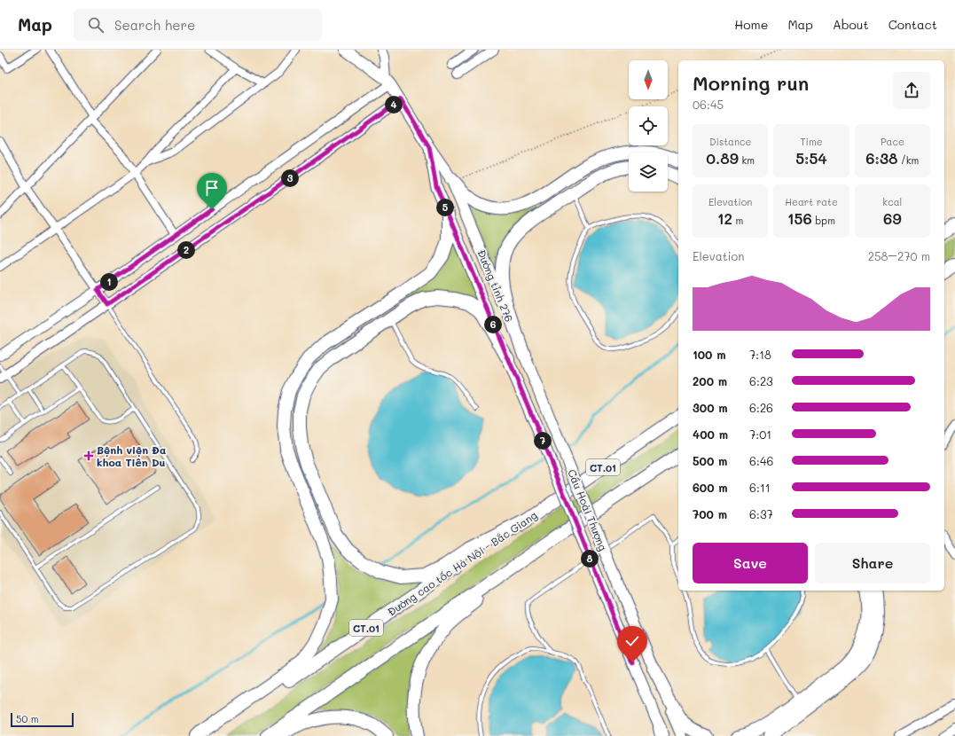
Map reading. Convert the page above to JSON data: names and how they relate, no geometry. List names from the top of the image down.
{
  "streets": {
    "highway": ["CT.01", "Đường cao tốc Hà Nội - Bắc Giang"],
    "main road": ["Đường tỉnh 276", "Cầu Hoài Thượng"]
  },
  "crossings": [
    ["Đường tỉnh 276", "Cầu Hoài Thượng"]
  ],
  "places": {
    "health": ["Bệnh viện Đa khoa Tiên Du"]
  },
  "scale_bar": "50 m",
  "north": "bottom",
  "page": {
    "header": "Map",
    "search": "Search here",
    "nav": [
      "Home",
      "Map",
      "About",
      "Contact"
    ],
    "heading": ["Morning run", "06:45"],
    "pins": [
      "4",
      "3",
      "5",
      "2",
      "1",
      "6",
      "7",
      "8"
    ],
    "stats": [
      ["Distance", "0.89 km"],
      ["Time", "5:54"],
      ["Pace", "6:38 /km"],
      ["Elevation", "12 m"],
      ["Heart rate", "156 bpm"],
      ["kcal", "69"]
    ],
    "chart": ["Elevation", "258–270 m"],
    "list": [
      {
        "name": "100 m",
        "note": "7:18"
      },
      {
        "name": "200 m",
        "note": "6:23"
      },
      {
        "name": "300 m",
        "note": "6:26"
      },
      {
        "name": "400 m",
        "note": "7:01"
      },
      {
        "name": "500 m",
        "note": "6:46"
      },
      {
        "name": "600 m",
        "note": "6:11"
      },
      {
        "name": "700 m",
        "note": "6:37"
      }
    ],
    "buttons": ["Save", "Share"],
    "scale": "50 m"
  }
}
